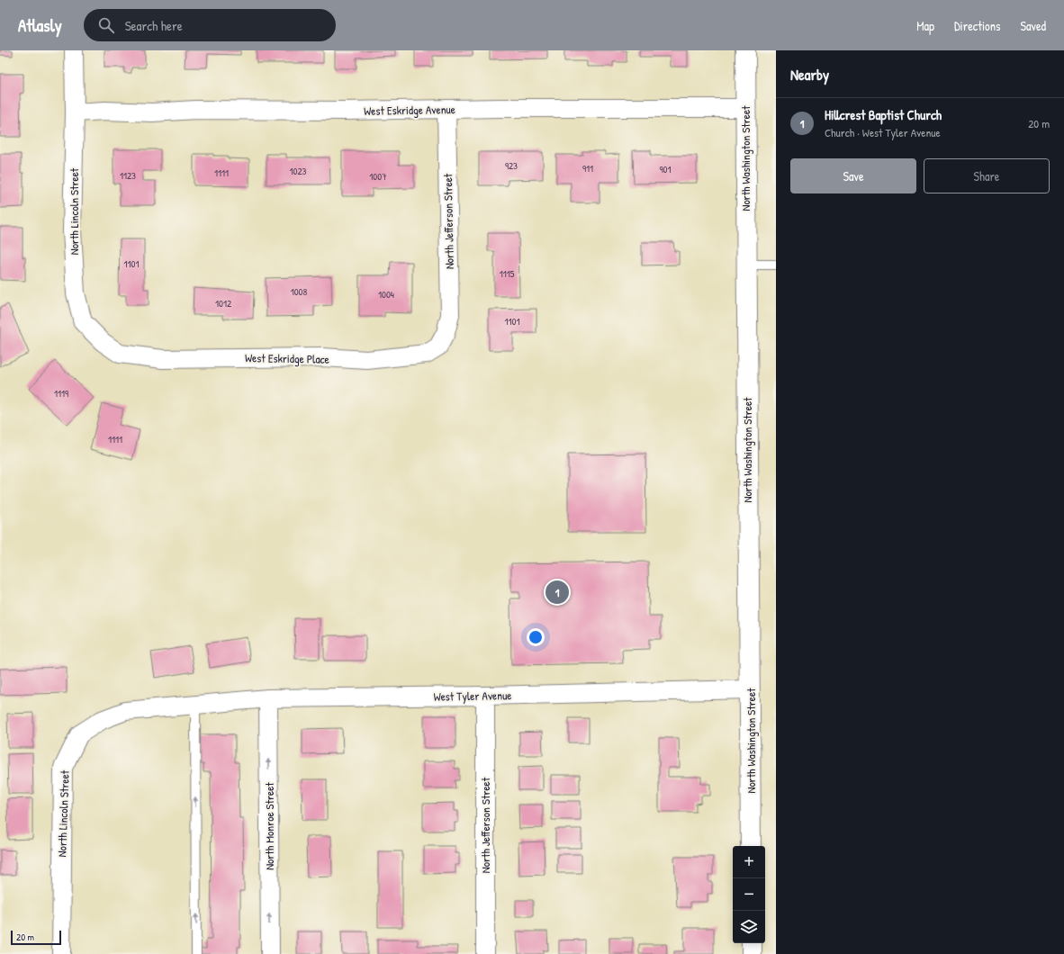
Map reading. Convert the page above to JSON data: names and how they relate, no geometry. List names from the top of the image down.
{
  "streets": {
    "main road": ["North Washington Street"],
    "street": [
      "West Eskridge Avenue",
      "North Lincoln Street",
      "North Jefferson Street",
      "West Eskridge Place",
      "West Tyler Avenue",
      "North Monroe Street"
    ]
  },
  "crossings": [
    ["West Eskridge Avenue", "North Washington Street"],
    ["West Eskridge Avenue", "North Lincoln Street"],
    ["West Eskridge Avenue", "North Jefferson Street"],
    ["North Washington Street", "West Tyler Avenue"],
    ["North Lincoln Street", "West Eskridge Place"],
    ["North Lincoln Street", "West Tyler Avenue"],
    ["North Jefferson Street", "West Eskridge Place"],
    ["North Jefferson Street", "West Tyler Avenue"],
    ["West Tyler Avenue", "North Monroe Street"]
  ],
  "one_way": ["North Monroe Street"],
  "house_numbers": [
    "923",
    "911",
    "901",
    "1023",
    "1111",
    "1123",
    "1007",
    "1101",
    "1115",
    "1008",
    "1004",
    "1012",
    "1101",
    "1119",
    "1111"
  ],
  "scale_bar": "20 m",
  "page": {
    "header": "Atlasly",
    "search": "Search here",
    "nav": ["Map", "Directions", "Saved"],
    "heading": "Nearby",
    "list": [
      {
        "mark": "1",
        "name": "Hillcrest Baptist Church",
        "note": "Church · West Tyler Avenue",
        "value": "20 m"
      }
    ],
    "buttons": ["Save", "Share"],
    "pins": "1",
    "map_buttons": ["+", "−"],
    "scale": "20 m"
  }
}
